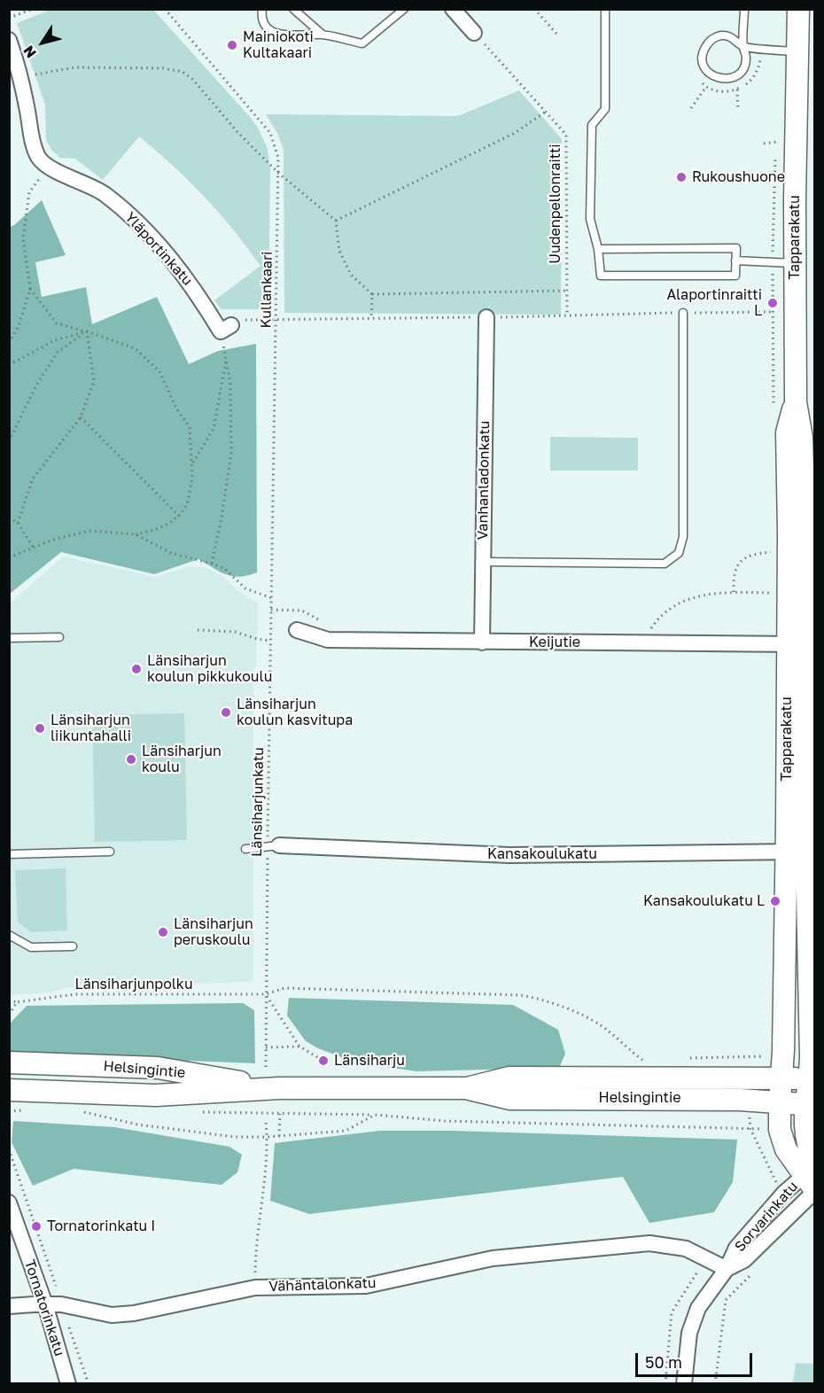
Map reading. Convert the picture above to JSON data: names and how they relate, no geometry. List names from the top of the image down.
{
  "streets": {
    "main road": ["Tapparakatu", "Helsingintie"],
    "street": [
      "Yläportinkatu",
      "Vanhanladonkatu",
      "Keijutie",
      "Kansakoulukatu",
      "Sorvarinkatu",
      "Vähäntalonkatu",
      "Tornatorinkatu"
    ],
    "path": [
      "Uudenpellonraitti",
      "Kullankaari",
      "Länsiharjunkatu",
      "Länsiharjunpolku"
    ]
  },
  "crossings": [
    ["Tapparakatu", "Keijutie"],
    ["Tapparakatu", "Kansakoulukatu"],
    ["Tapparakatu", "Helsingintie"],
    ["Tapparakatu", "Sorvarinkatu"],
    ["Kullankaari", "Länsiharjunkatu"],
    ["Vanhanladonkatu", "Keijutie"],
    ["Länsiharjunkatu", "Kansakoulukatu"],
    ["Länsiharjunkatu", "Länsiharjunpolku"],
    ["Sorvarinkatu", "Vähäntalonkatu"],
    ["Vähäntalonkatu", "Tornatorinkatu"]
  ],
  "places": [
    "Mainiokoti Kultakaari",
    "Rukoushuone",
    "Alaportinraitti L",
    "Länsiharjun koulun pikkukoulu",
    "Länsiharjun koulun kasvitupa",
    "Länsiharjun liikuntahalli",
    "Länsiharjun koulu",
    "Kansakoulukatu L",
    "Länsiharjun peruskoulu",
    "Länsiharju",
    "Tornatorinkatu I"
  ],
  "scale_bar": "50 m",
  "north": "bottom left"
}
